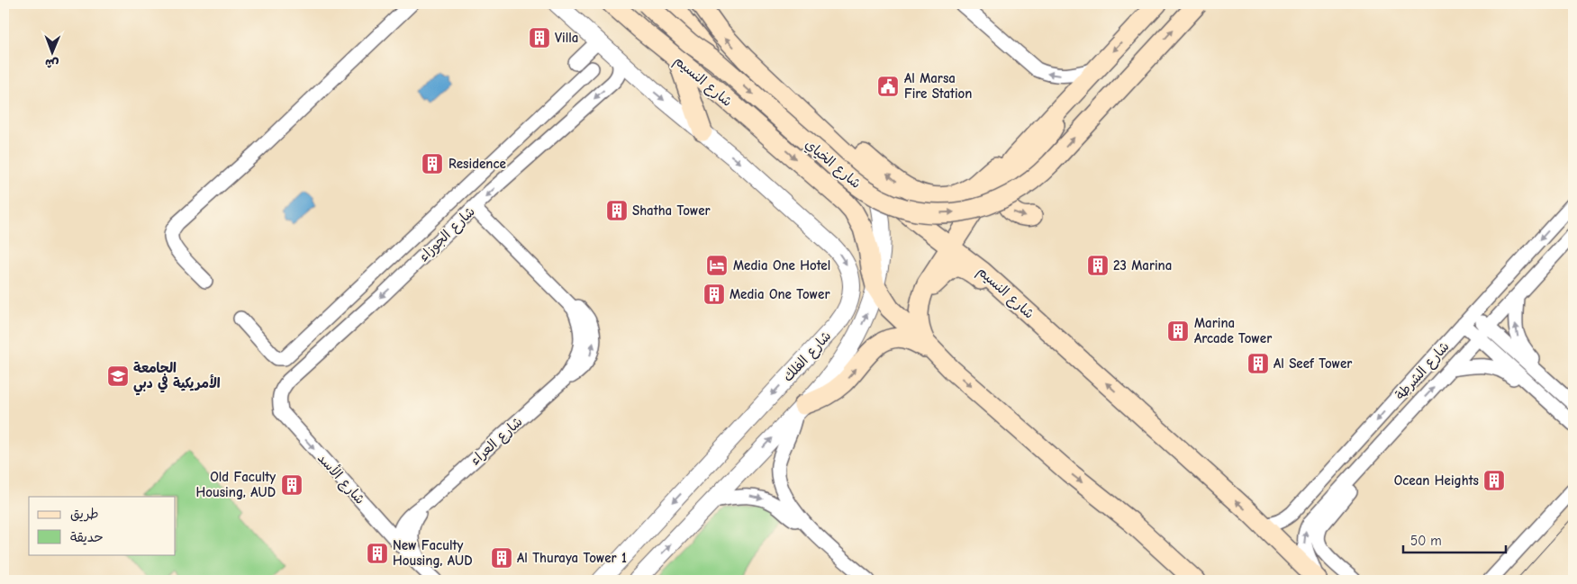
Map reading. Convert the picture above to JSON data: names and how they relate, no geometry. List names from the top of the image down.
{
  "streets": {
    "main road": ["شارع النسيم", "شارع الخياي"],
    "street": [
      "شارع الجوزاء",
      "شارع الفلك",
      "شارع الشرطة",
      "شارع العراء",
      "شارع الأسد"
    ]
  },
  "crossings": [
    ["شارع النسيم", "شارع الفلك"],
    ["شارع النسيم", "شارع الشرطة"],
    ["شارع الجوزاء", "شارع الفلك"],
    ["شارع الجوزاء", "شارع العراء"],
    ["شارع الجوزاء", "شارع الأسد"],
    ["شارع العراء", "شارع الأسد"]
  ],
  "one_way": ["شارع الأسد"],
  "places": {
    "building": [
      "Villa",
      "Residence",
      "Shatha Tower",
      "23 Marina",
      "Media One Tower",
      "Marina Arcade Tower",
      "Al Seef Tower",
      "Ocean Heights",
      "Old Faculty Housing, AUD",
      "New Faculty Housing, AUD",
      "Al Thuraya Tower 1"
    ],
    "public building": ["Al Marsa Fire Station"],
    "hotel": ["Media One Hotel"],
    "school or university": ["الجامعة الأمريكية في دبي"]
  },
  "legend": ["طريق", "حديقة"],
  "scale_bar": "50 m",
  "north": "bottom"
}
